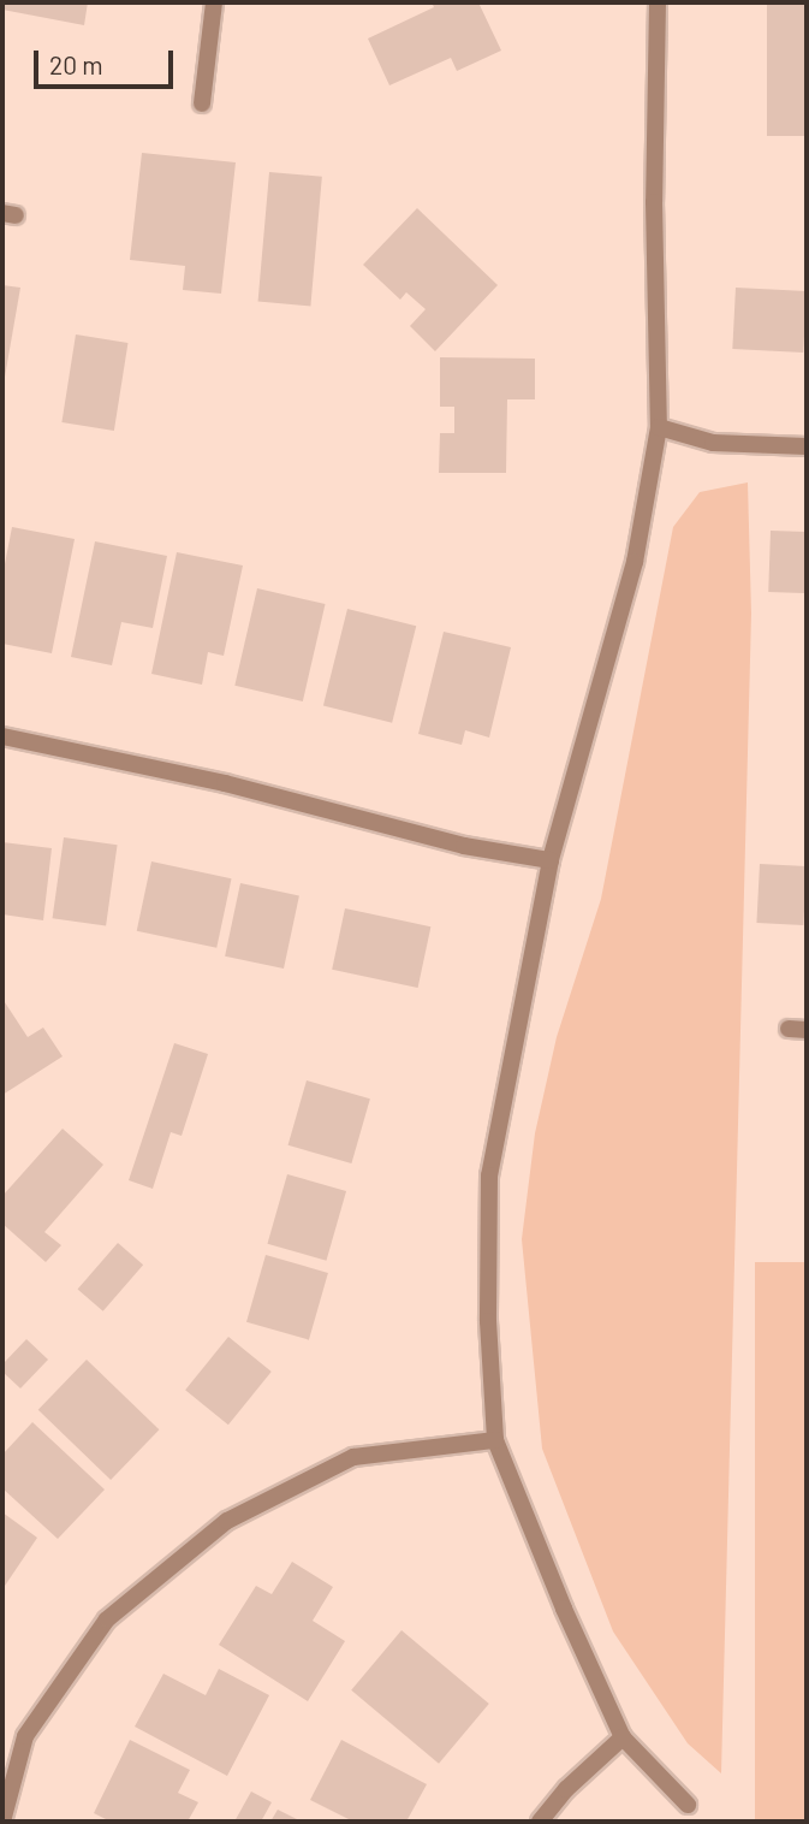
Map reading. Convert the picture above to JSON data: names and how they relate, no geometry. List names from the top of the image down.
{
  "scale_bar": "20 m"
}
